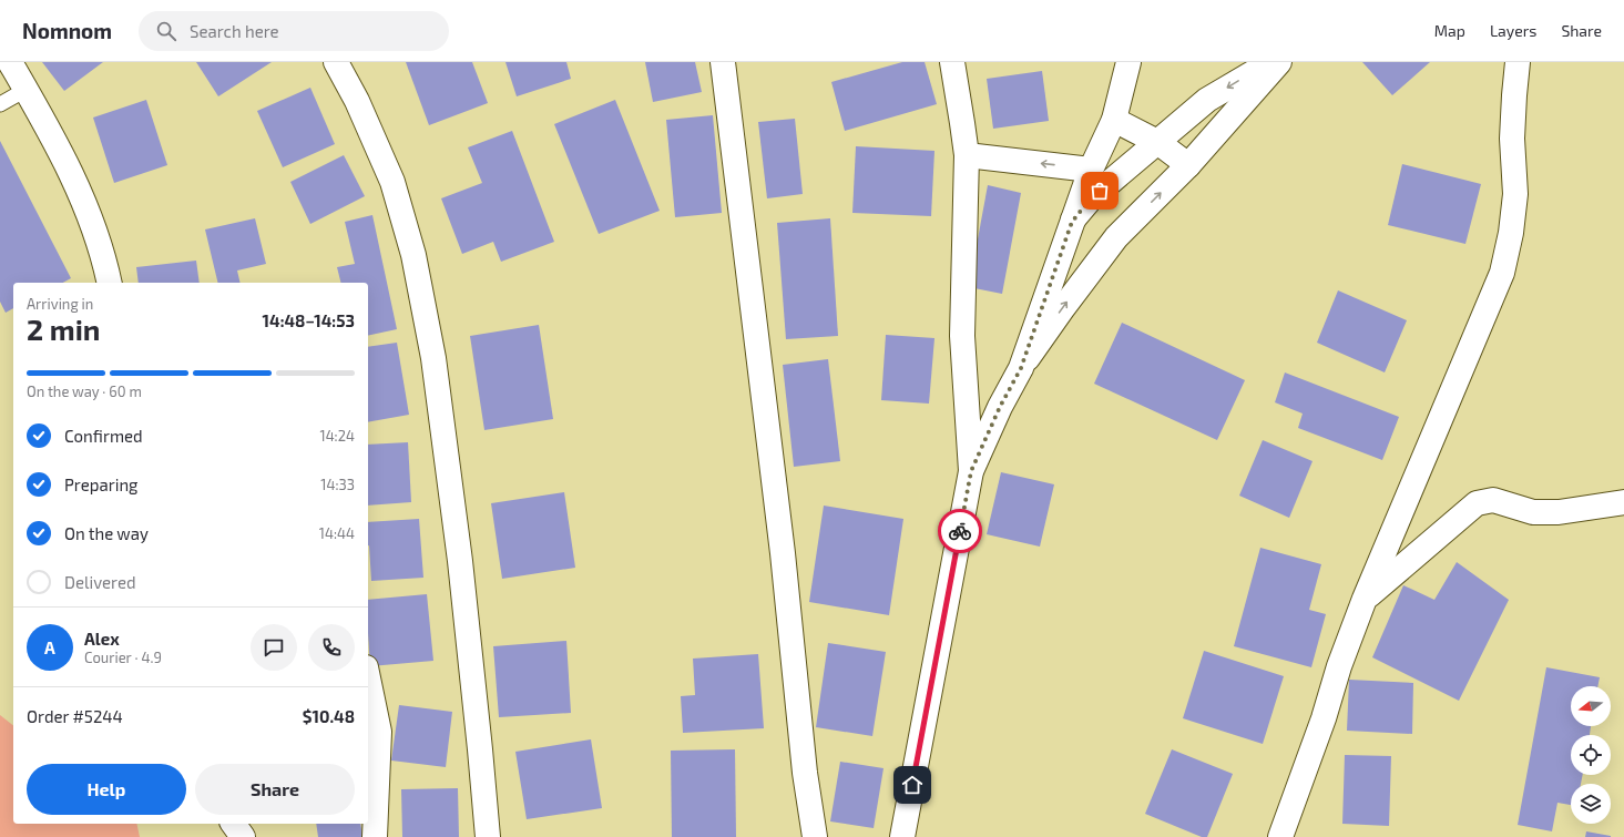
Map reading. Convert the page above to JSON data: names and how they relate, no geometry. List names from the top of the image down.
{
  "north": "left",
  "page": {
    "header": "Nomnom",
    "search": "Search here",
    "nav": ["Map", "Layers", "Share"],
    "heading": ["2 min", "Arriving in", "14:48–14:53"],
    "panel": [
      "Alex",
      "Courier · 4.9",
      "Order #5244",
      "$10.48"
    ],
    "bar": "On the way · 60 m",
    "list": [
      ["Confirmed", "14:24"],
      ["Preparing", "14:33"],
      ["On the way", "14:44"],
      "Delivered"
    ],
    "round": "A",
    "buttons": ["Help", "Share"]
  }
}
